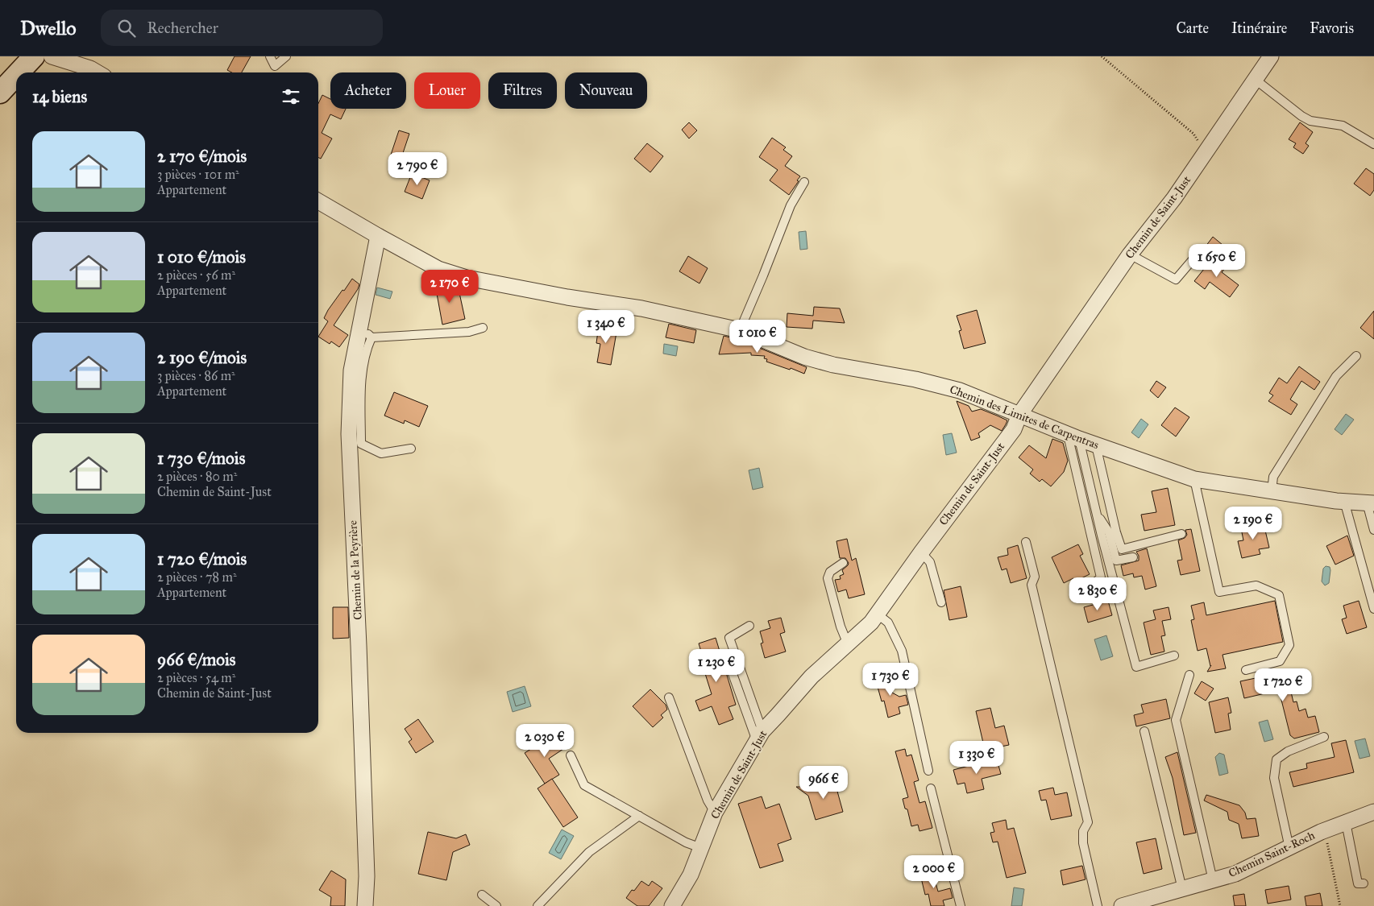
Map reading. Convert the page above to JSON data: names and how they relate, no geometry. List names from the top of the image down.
{
  "streets": {
    "street": [
      "Chemin de Saint-Just",
      "Chemin des Limites de Carpentras",
      "Chemin de la Peyrière",
      "Chemin Saint-Roch"
    ]
  },
  "crossings": [
    ["Chemin de Saint-Just", "Chemin des Limites de Carpentras"],
    ["Chemin des Limites de Carpentras", "Chemin de la Peyrière"]
  ],
  "page": {
    "header": "Dwello",
    "search": "Rechercher",
    "nav": ["Carte", "Itinéraire", "Favoris"],
    "chip": [
      "Acheter",
      "Louer",
      "Filtres",
      "Nouveau"
    ],
    "heading": "14 biens",
    "list": [
      {
        "name": "2 170 €/mois",
        "note": "3 pièces · 101 m² · Appartement"
      },
      {
        "name": "1 010 €/mois",
        "note": "2 pièces · 56 m² · Appartement"
      },
      {
        "name": "2 190 €/mois",
        "note": "3 pièces · 86 m² · Appartement"
      },
      {
        "name": "1 730 €/mois",
        "note": "2 pièces · 80 m² · Chemin de Saint-Just"
      },
      {
        "name": "1 720 €/mois",
        "note": "2 pièces · 78 m² · Appartement"
      },
      {
        "name": "966 €/mois",
        "note": "2 pièces · 54 m² · Chemin de Saint-Just"
      }
    ],
    "price": [
      "2 790 €",
      "1 650 €",
      "2 170 €",
      "1 340 €",
      "1 010 €",
      "2 190 €",
      "2 830 €",
      "1 230 €",
      "1 730 €",
      "1 720 €",
      "2 030 €",
      "1 330 €",
      "966 €",
      "2 000 €"
    ]
  }
}
